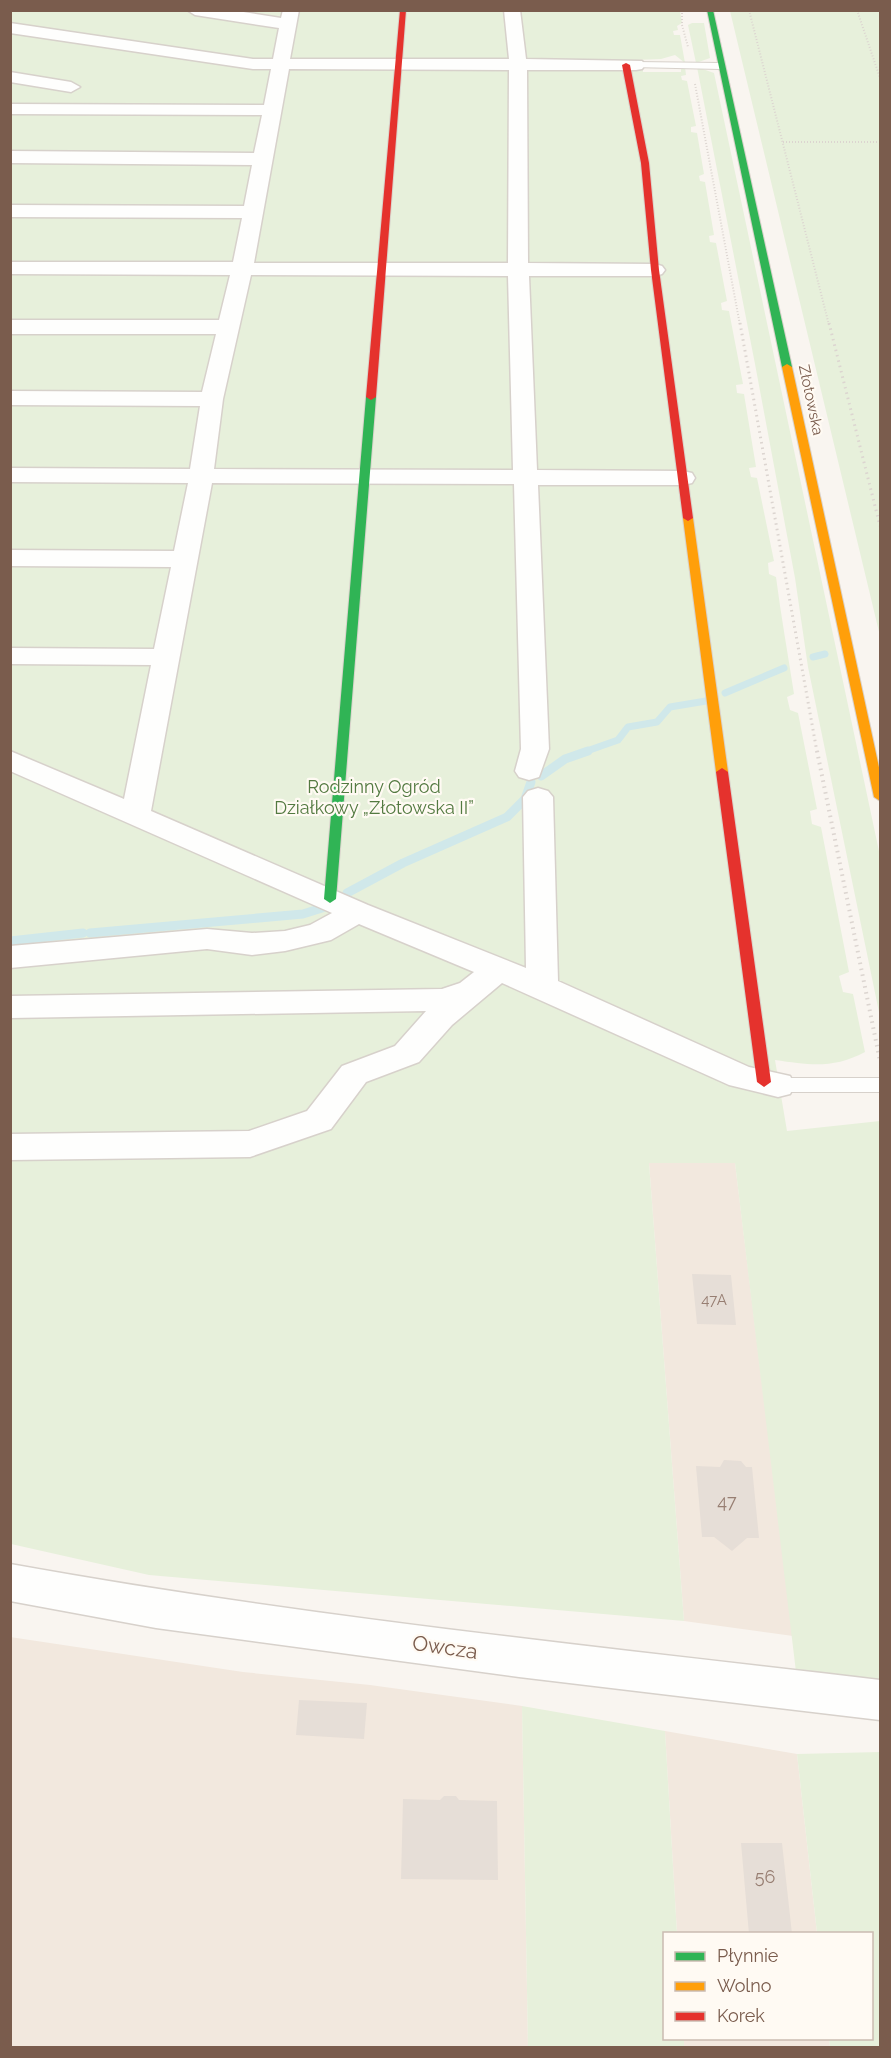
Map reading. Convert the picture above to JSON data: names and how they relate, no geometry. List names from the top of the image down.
{
  "streets": {
    "street": ["Złotowska", "Owcza"]
  },
  "parks": ["Rodzinny Ogród Działkowy „Złotowska II”"],
  "house_numbers": ["47A", "47", "56"],
  "legend": ["Płynnie", "Wolno", "Korek"]
}
